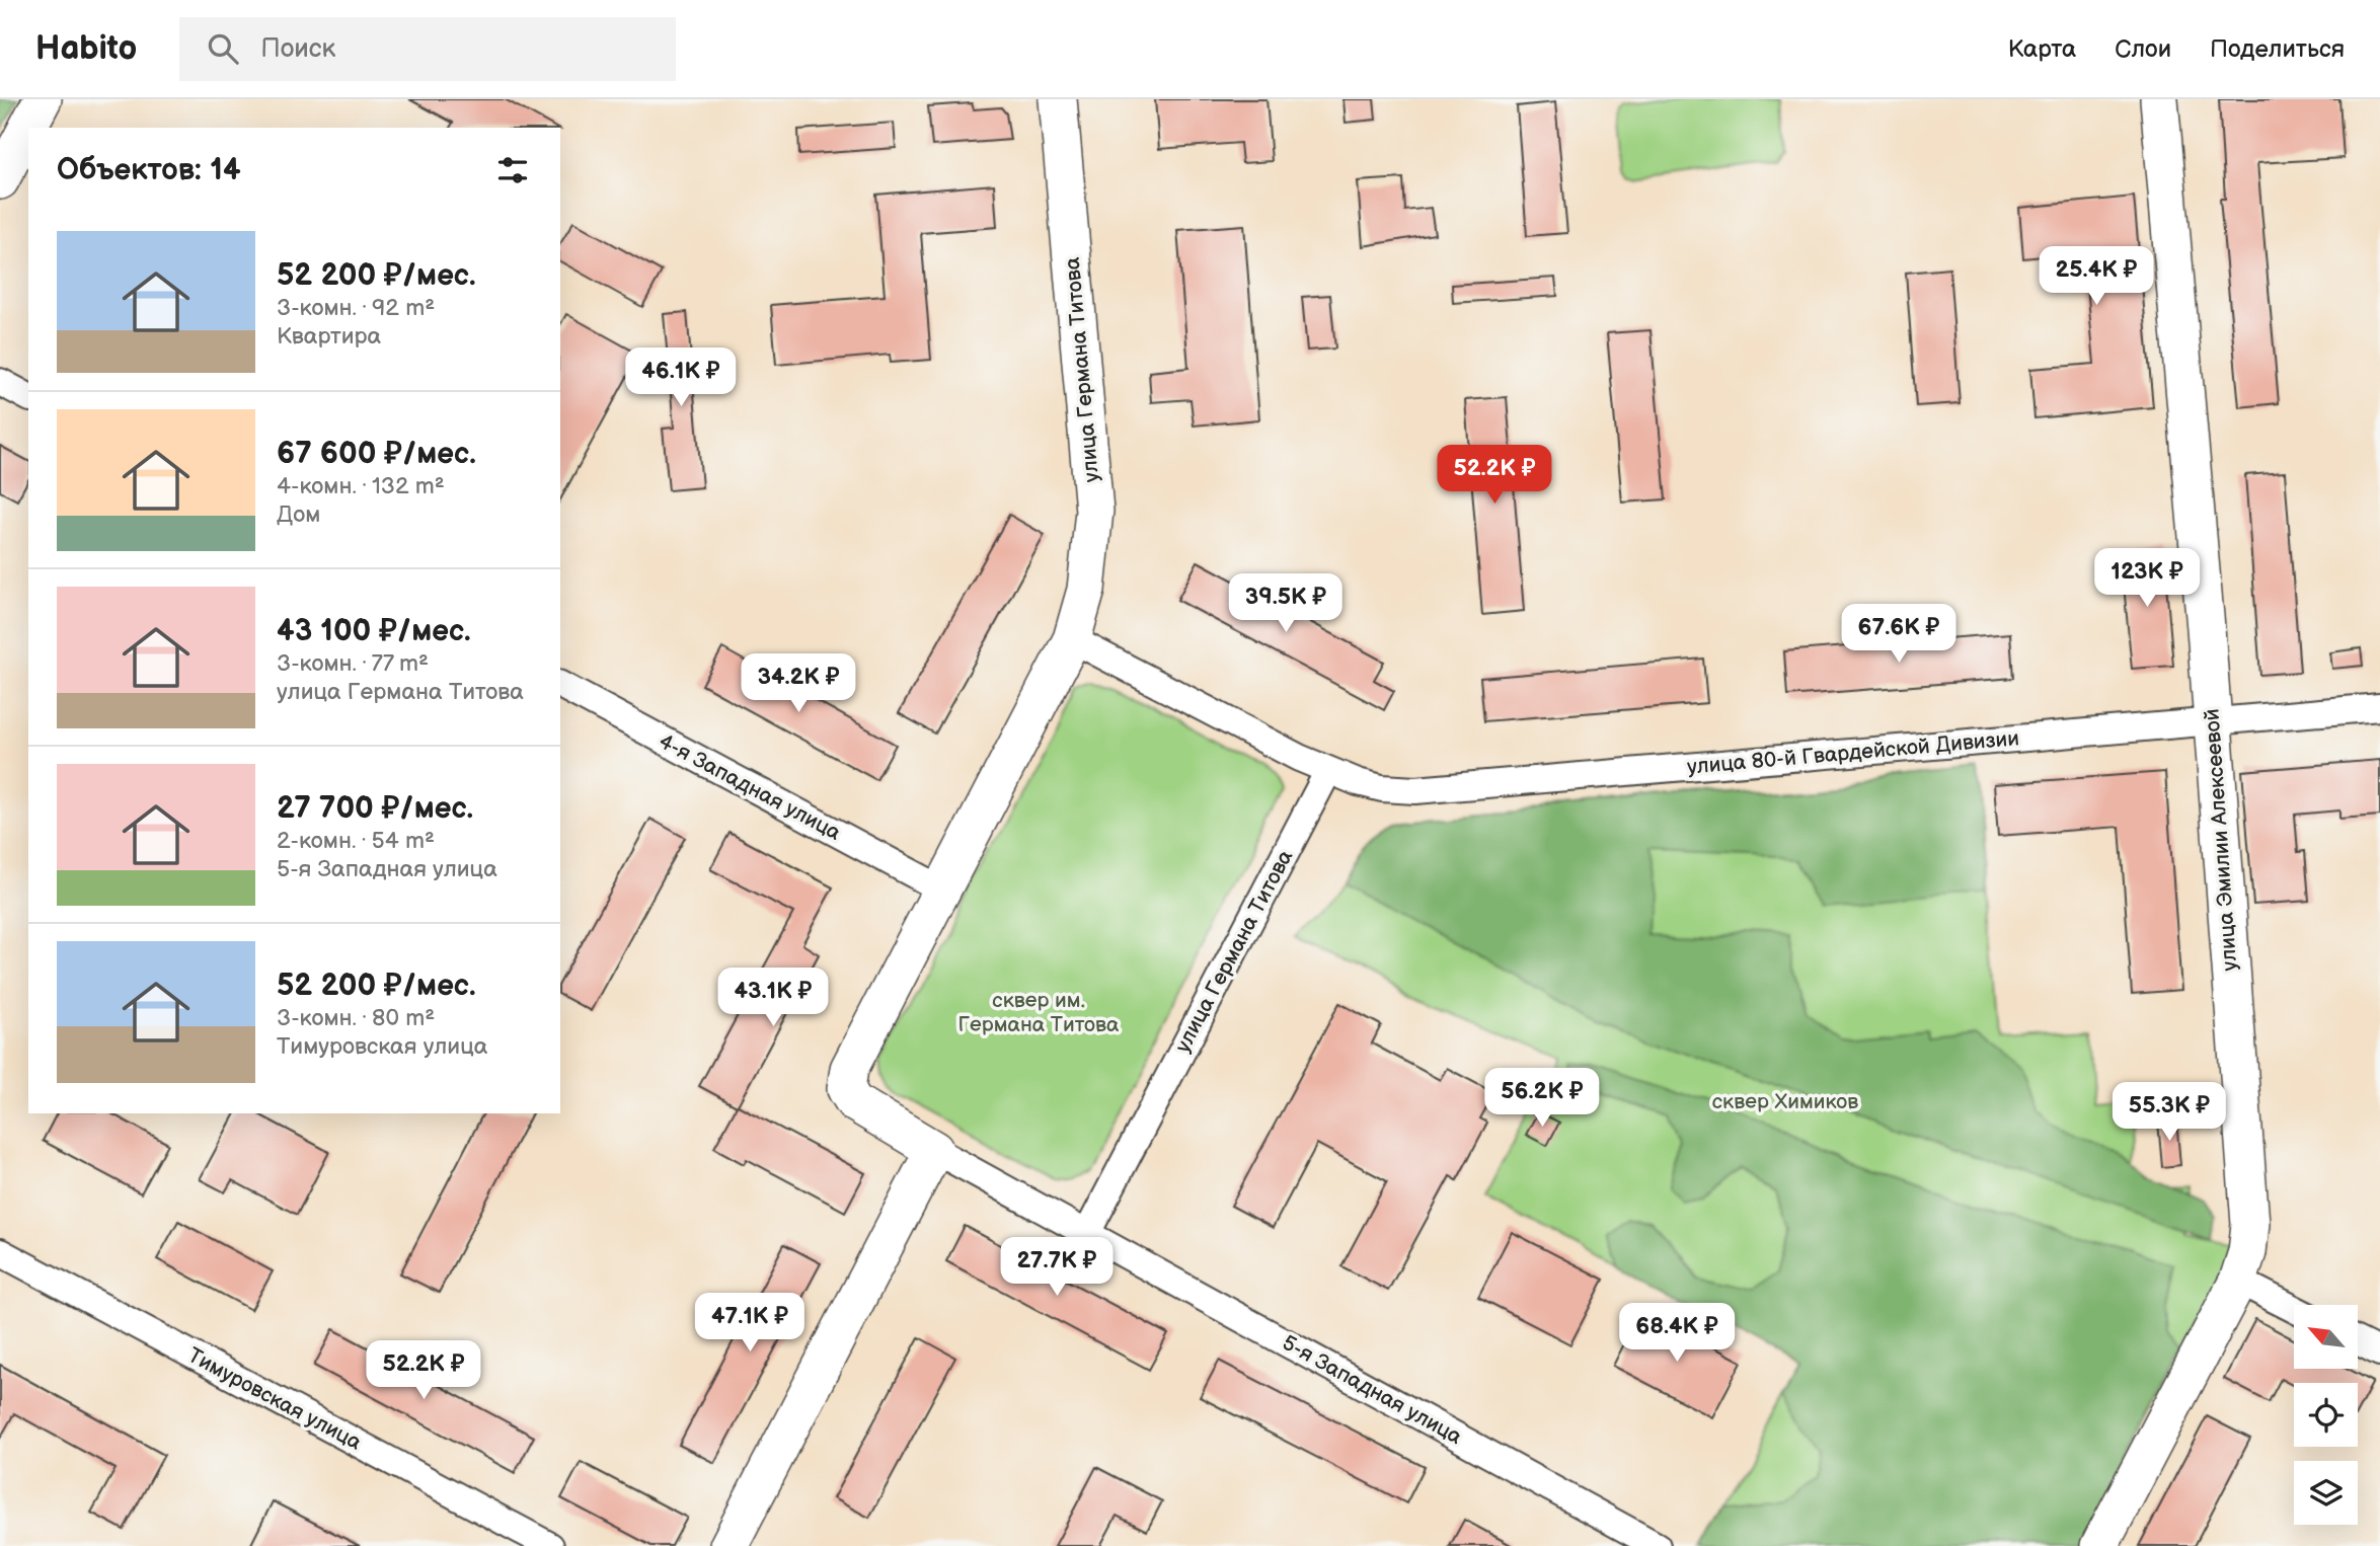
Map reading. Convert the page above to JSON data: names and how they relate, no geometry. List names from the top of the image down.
{
  "streets": {
    "street": [
      "улица Германа Титова",
      "улица 80-й Гвардейской Дивизии",
      "4-я Западная улица",
      "улица Эмилии Алексеевой",
      "5-я Западная улица",
      "Тимуровская улица"
    ]
  },
  "crossings": [
    ["улица Германа Титова", "улица 80-й Гвардейской Дивизии"],
    ["улица Германа Титова", "4-я Западная улица"],
    ["улица Германа Титова", "5-я Западная улица"],
    ["улица 80-й Гвардейской Дивизии", "улица Эмилии Алексеевой"]
  ],
  "parks": ["сквер им. Германа Титова", "сквер Химиков"],
  "north": "top left",
  "page": {
    "header": "Habito",
    "search": "Поиск",
    "nav": ["Карта", "Слои", "Поделиться"],
    "heading": "Объектов: 14",
    "list": [
      {
        "name": "52 200 ₽/мес.",
        "note": "3-комн. · 92 m² · Квартира"
      },
      {
        "name": "67 600 ₽/мес.",
        "note": "4-комн. · 132 m² · Дом"
      },
      {
        "name": "43 100 ₽/мес.",
        "note": "3-комн. · 77 m² · улица Германа Титова"
      },
      {
        "name": "27 700 ₽/мес.",
        "note": "2-комн. · 54 m² · 5-я Западная улица"
      },
      {
        "name": "52 200 ₽/мес.",
        "note": "3-комн. · 80 m² · Тимуровская улица"
      }
    ],
    "price": [
      "25.4K ₽",
      "46.1K ₽",
      "52.2K ₽",
      "123K ₽",
      "39.5K ₽",
      "67.6K ₽",
      "34.2K ₽",
      "43.1K ₽",
      "56.2K ₽",
      "55.3K ₽",
      "27.7K ₽",
      "47.1K ₽",
      "68.4K ₽",
      "52.2K ₽"
    ]
  }
}
